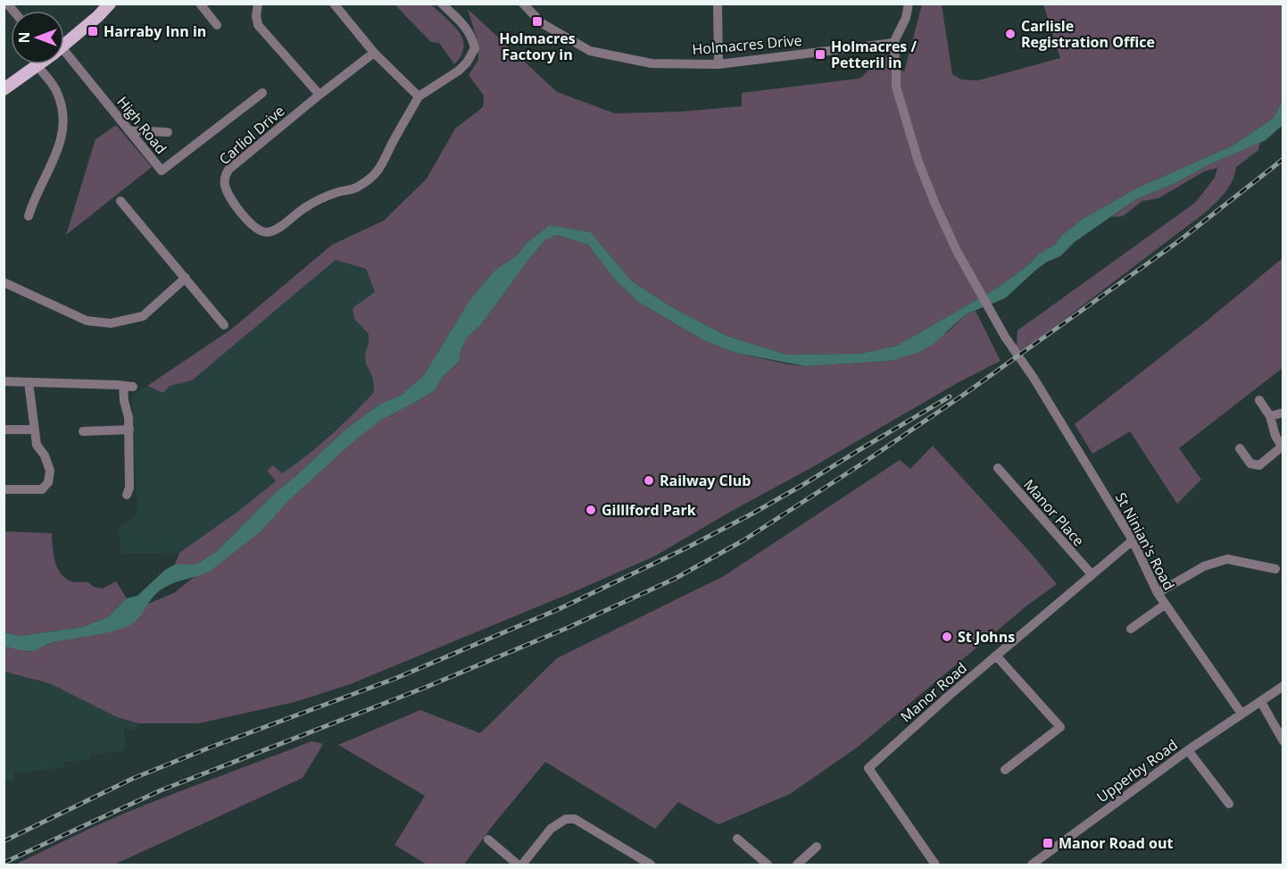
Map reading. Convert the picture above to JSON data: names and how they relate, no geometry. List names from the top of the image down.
{
  "streets": {
    "street": [
      "Holmacres Drive",
      "High Road",
      "Carliol Drive",
      "Manor Place",
      "St Ninian's Road",
      "Manor Road",
      "Upperby Road"
    ]
  },
  "crossings": [
    ["Holmacres Drive", "St Ninian's Road"],
    ["Manor Place", "Manor Road"],
    ["St Ninian's Road", "Manor Road"],
    ["St Ninian's Road", "Upperby Road"]
  ],
  "places": {
    "transit": [
      "Holmacres Factory in",
      "Harraby Inn in",
      "Holmacres / Petteril in",
      "Manor Road out"
    ],
    "other": [
      "Carlisle Registration Office",
      "Railway Club",
      "Gilllford Park",
      "St Johns"
    ]
  },
  "north": "left"
}
